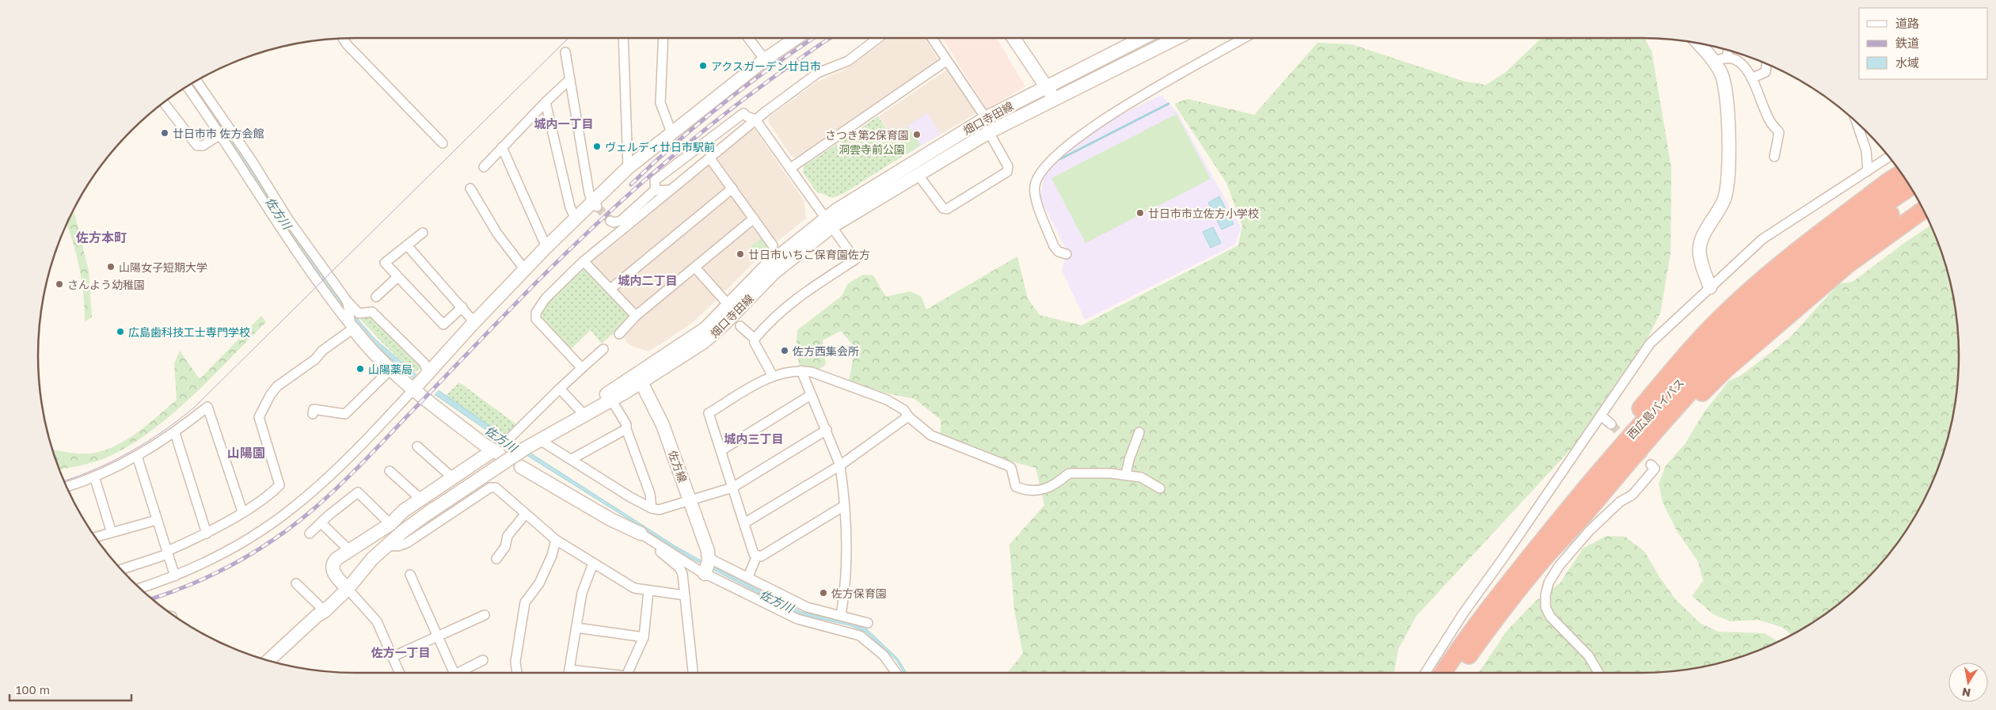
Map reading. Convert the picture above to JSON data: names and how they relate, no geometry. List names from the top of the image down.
{
  "streets": {
    "highway": ["西広島バイパス"],
    "street": ["畑口寺田線", "佐方線"]
  },
  "crossings": [
    ["畑口寺田線", "佐方線"]
  ],
  "districts": [
    "城内一丁目",
    "佐方本町",
    "城内二丁目",
    "城内三丁目",
    "山陽園",
    "佐方一丁目"
  ],
  "water": ["佐方川"],
  "parks": ["洞雲寺前公園"],
  "places": [
    "アクスガーデン廿日市",
    "廿日市市 佐方会館",
    "さつき第2保育園",
    "ヴェルディ廿日市駅前",
    "廿日市市立佐方小学校",
    "廿日市いちご保育園佐方",
    "山陽女子短期大学",
    "さんよう幼稚園",
    "広島歯科技工士専門学校",
    "佐方西集会所",
    "山陽薬局",
    "佐方保育園"
  ],
  "legend": ["道路", "鉄道", "水域"],
  "scale_bar": "100 m",
  "north": "bottom"
}
